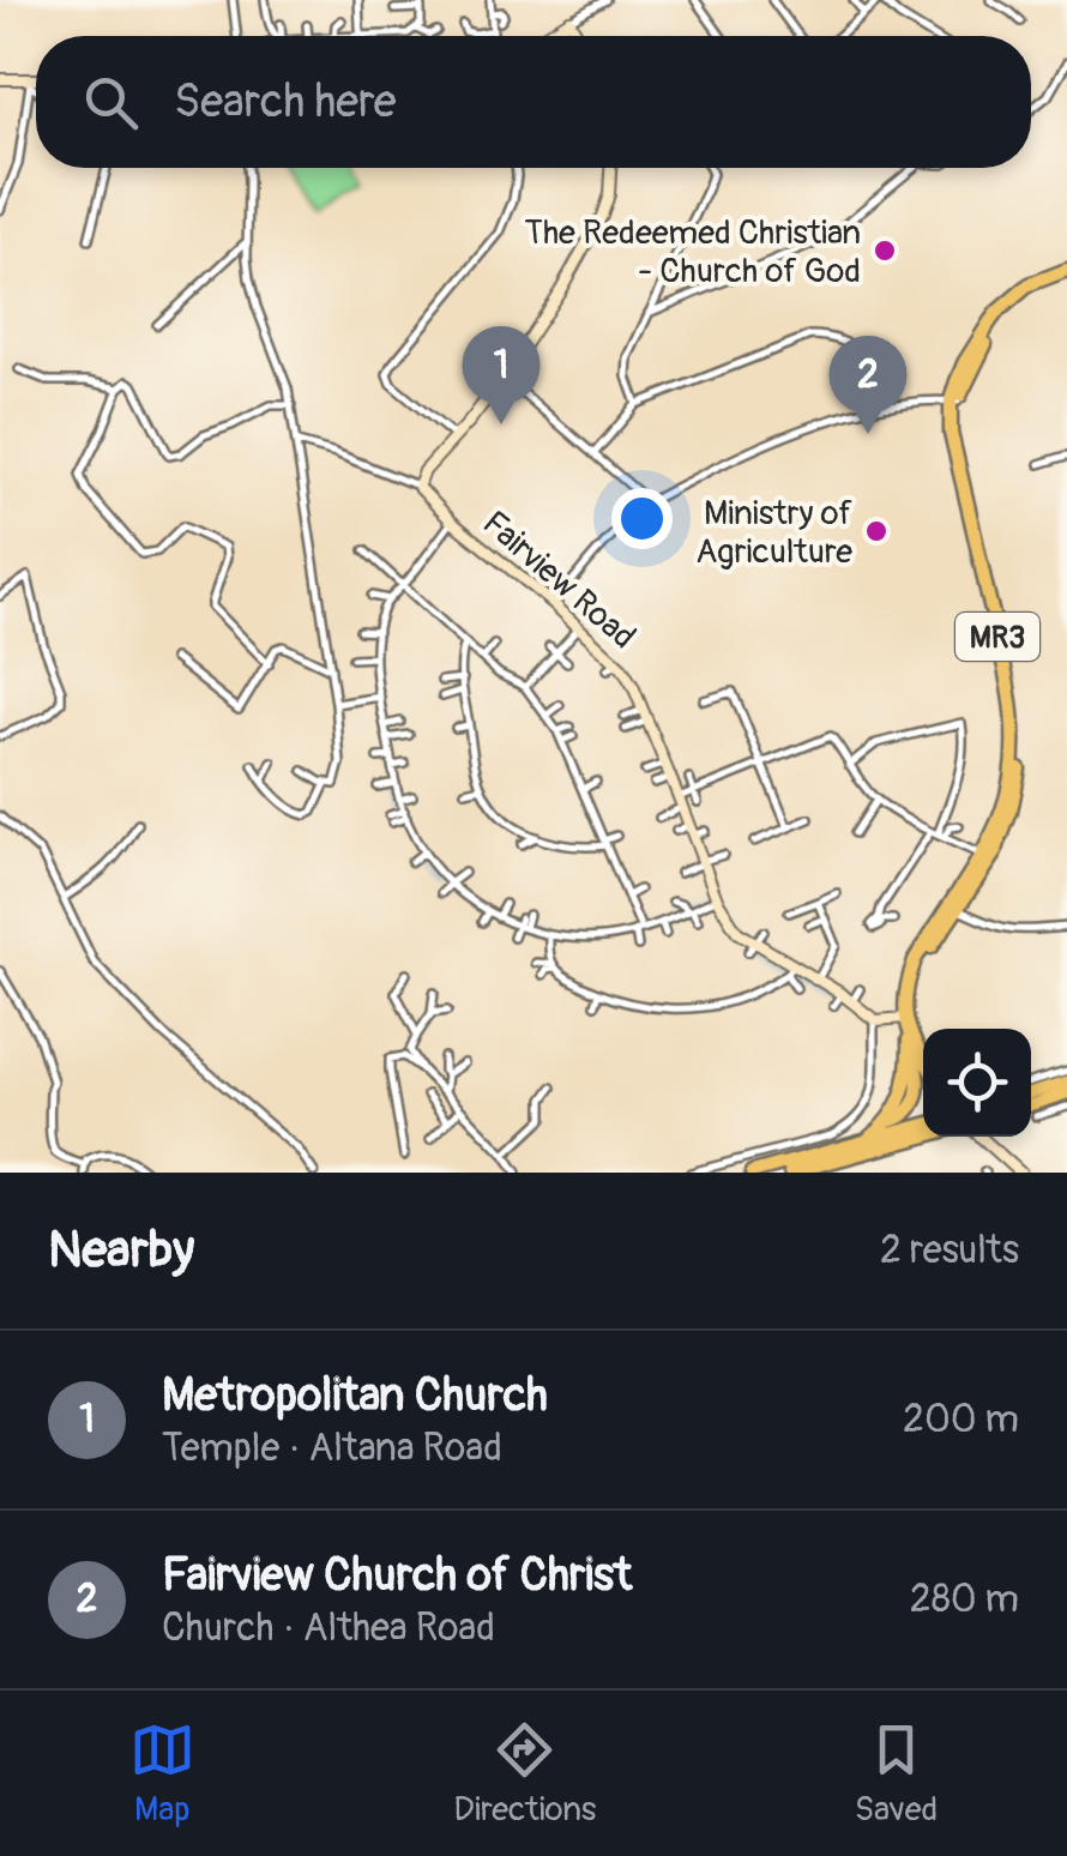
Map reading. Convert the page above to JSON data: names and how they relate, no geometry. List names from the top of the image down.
{
  "streets": {
    "highway": ["MR3"],
    "main road": ["Fairview Road"]
  },
  "places": ["The Redeemed Christian - Church of God", "Ministry of Agriculture"],
  "page": {
    "search": "Search here",
    "pins": ["1", "2"],
    "heading": ["Nearby", "2 results"],
    "list": [
      {
        "mark": "1",
        "name": "Metropolitan Church",
        "note": "Temple · Altana Road",
        "value": "200 m"
      },
      {
        "mark": "2",
        "name": "Fairview Church of Christ",
        "note": "Church · Althea Road",
        "value": "280 m"
      }
    ],
    "nav": ["Map", "Directions", "Saved"]
  }
}
